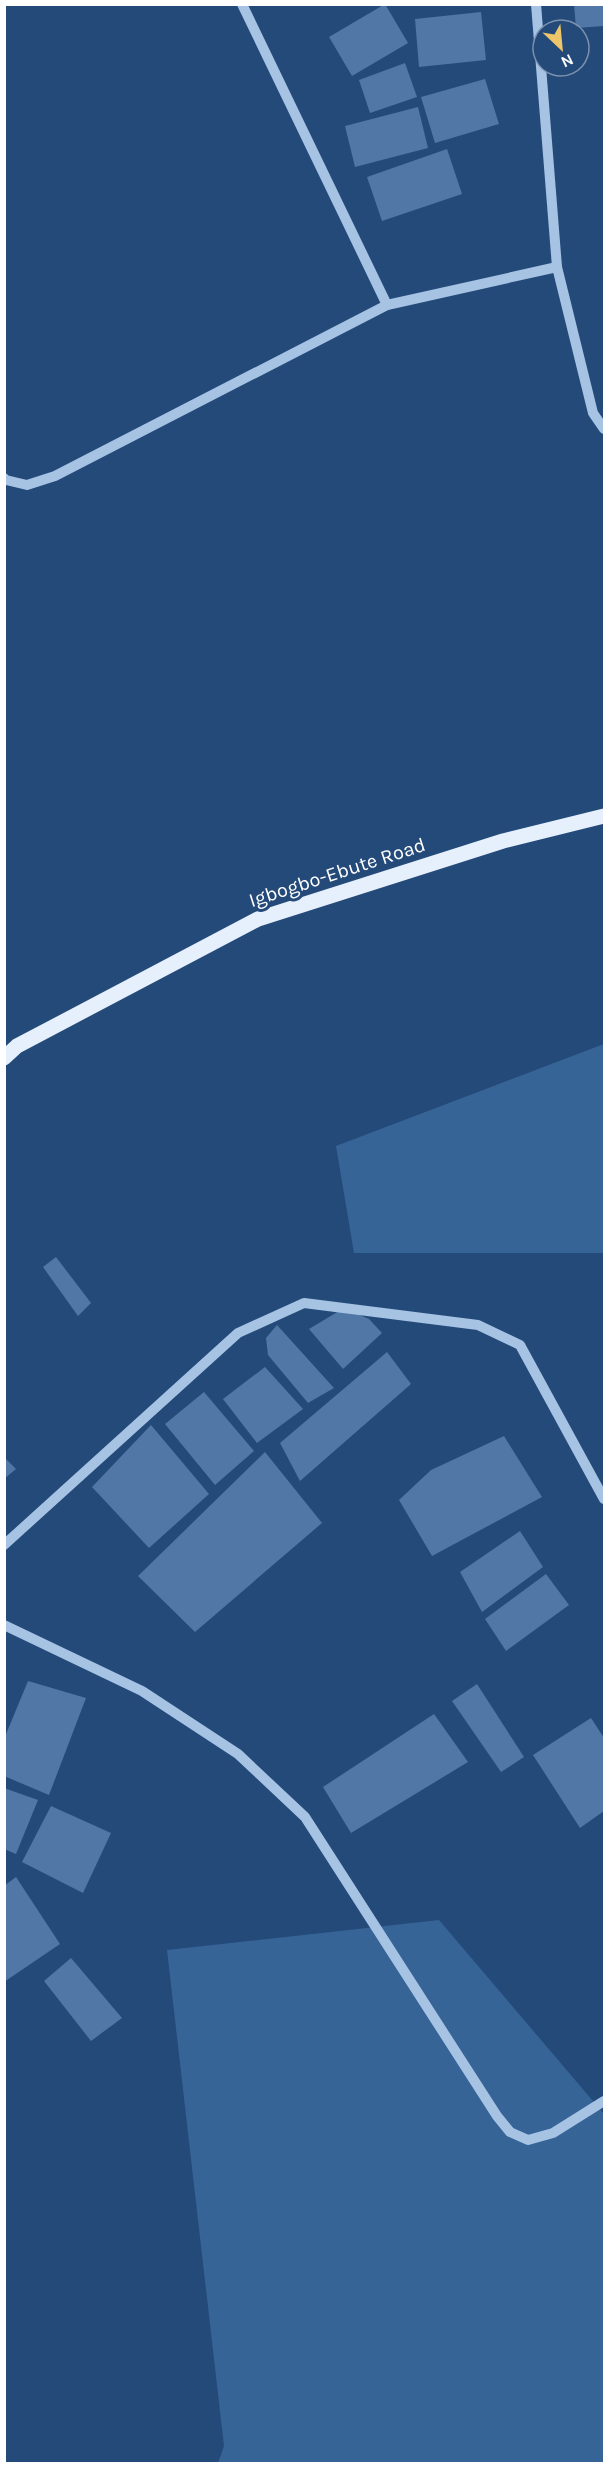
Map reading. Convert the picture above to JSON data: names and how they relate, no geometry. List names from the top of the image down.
{
  "streets": {
    "main road": ["Igbogbo-Ebute Road"]
  },
  "north": "bottom right"
}
